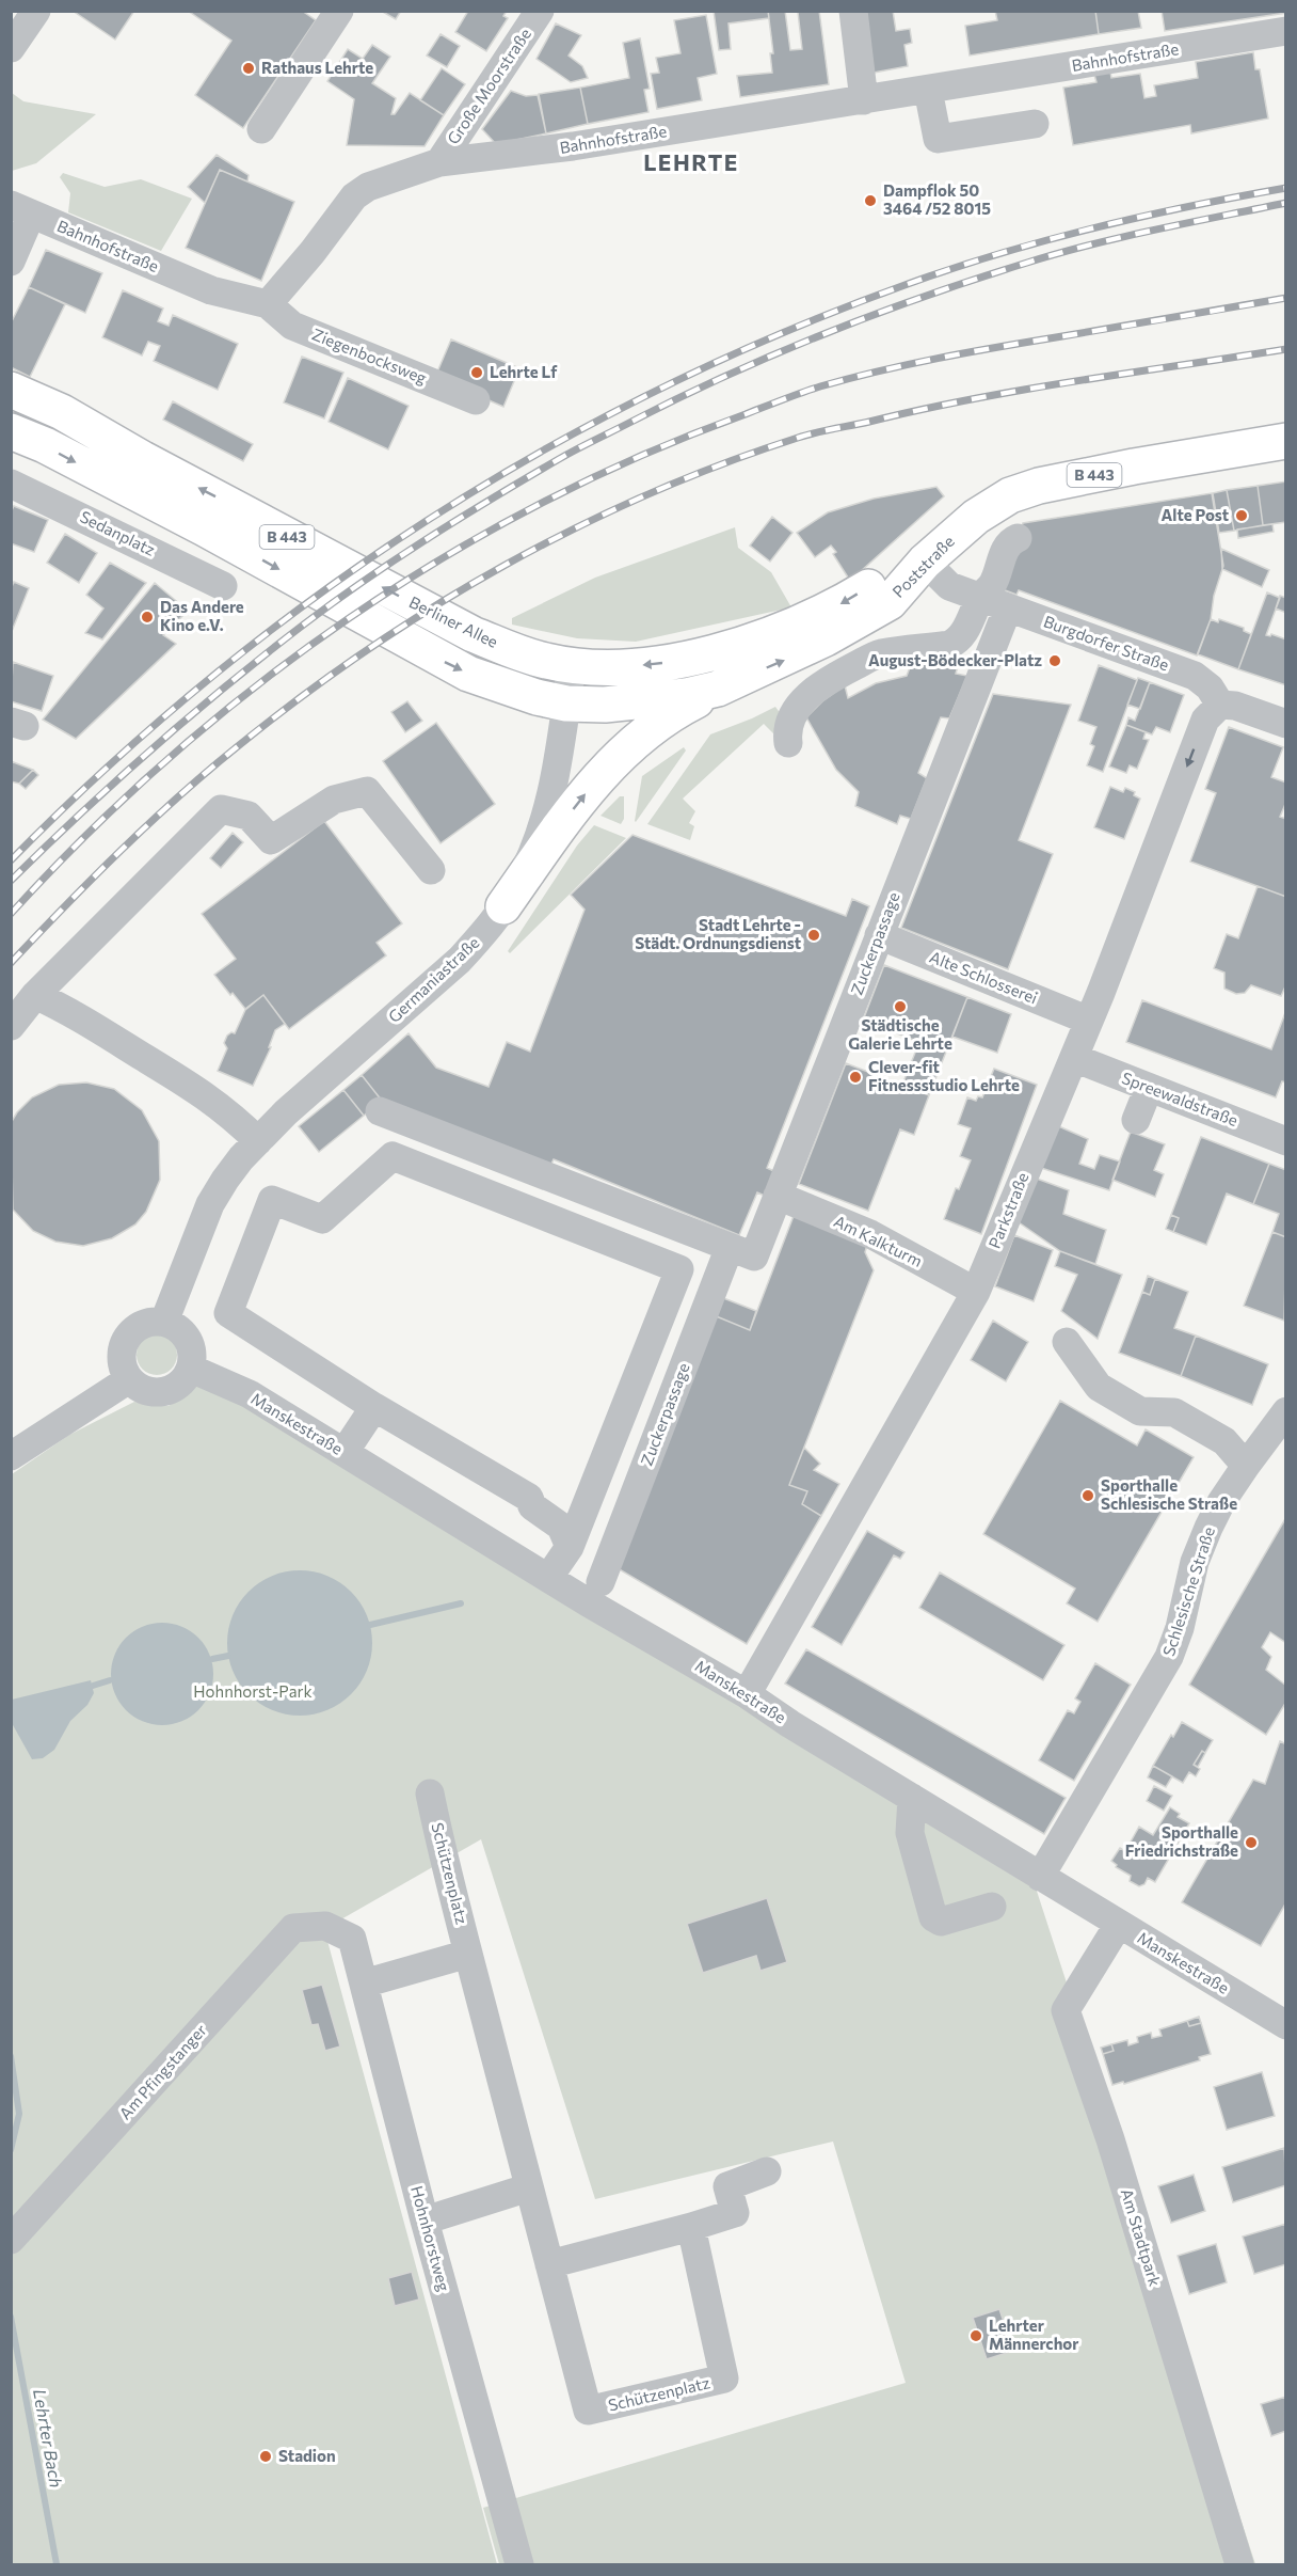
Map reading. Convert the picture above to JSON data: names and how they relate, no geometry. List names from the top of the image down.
{
  "streets": {
    "main road": ["B 443", "Poststraße", "Berliner Allee"],
    "street": [
      "Bahnhofstraße",
      "Große Moorstraße",
      "Ziegenbocksweg",
      "Sedanplatz",
      "Burgdorfer Straße",
      "Zuckerpassage",
      "Alte Schlosserei",
      "Germaniastraße",
      "Spreewaldstraße",
      "Parkstraße",
      "Am Kalkturm",
      "Manskestraße",
      "Schlesische Straße",
      "Schützenplatz",
      "Am Pfingstanger",
      "Am Stadtpark",
      "Hohnhorstweg"
    ]
  },
  "crossings": [
    ["Bahnhofstraße", "Große Moorstraße"],
    ["Bahnhofstraße", "Ziegenbocksweg"],
    ["B 443", "Poststraße"],
    ["B 443", "Germaniastraße"],
    ["Poststraße", "Berliner Allee"],
    ["Poststraße", "Burgdorfer Straße"],
    ["Poststraße", "Germaniastraße"],
    ["Berliner Allee", "Burgdorfer Straße"],
    ["Berliner Allee", "Germaniastraße"],
    ["Burgdorfer Straße", "Zuckerpassage"],
    ["Burgdorfer Straße", "Parkstraße"],
    ["Zuckerpassage", "Alte Schlosserei"],
    ["Zuckerpassage", "Am Kalkturm"],
    ["Alte Schlosserei", "Parkstraße"],
    ["Germaniastraße", "Manskestraße"],
    ["Spreewaldstraße", "Parkstraße"],
    ["Parkstraße", "Am Kalkturm"],
    ["Parkstraße", "Manskestraße"],
    ["Manskestraße", "Schlesische Straße"],
    ["Manskestraße", "Am Stadtpark"],
    ["Am Pfingstanger", "Hohnhorstweg"]
  ],
  "districts": ["LEHRTE"],
  "water": ["Lehrter Bach"],
  "parks": ["Hohnhorst-Park"],
  "places": [
    "Rathaus Lehrte",
    "Dampflok 50 3464 /52 8015",
    "Lehrte Lf",
    "Alte Post",
    "Das Andere Kino e.V.",
    "August-Bödecker-Platz",
    "Stadt Lehrte - Städt. Ordnungsdienst",
    "Städtische Galerie Lehrte",
    "Clever-fit Fitnessstudio Lehrte",
    "Sporthalle Schlesische Straße",
    "Sporthalle Friedrichstraße",
    "Lehrter Männerchor",
    "Stadion"
  ]
}
